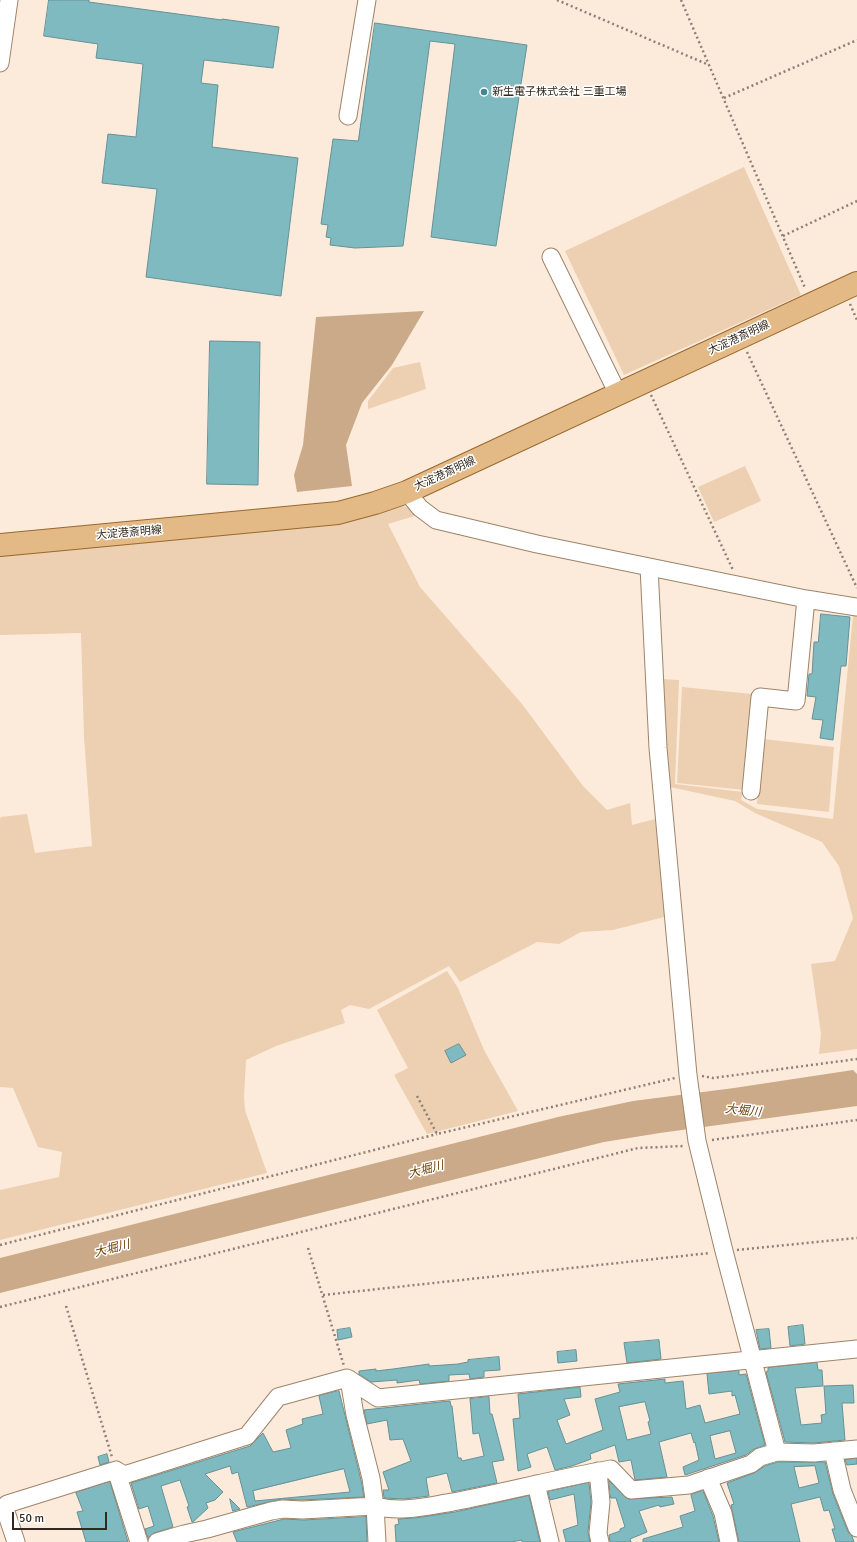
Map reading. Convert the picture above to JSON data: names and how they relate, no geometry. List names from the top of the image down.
{
  "streets": {
    "main road": ["大淀港斎明線"]
  },
  "water": ["大堀川"],
  "places": ["新生電子株式会社 三重工場"],
  "scale_bar": "50 m"
}
